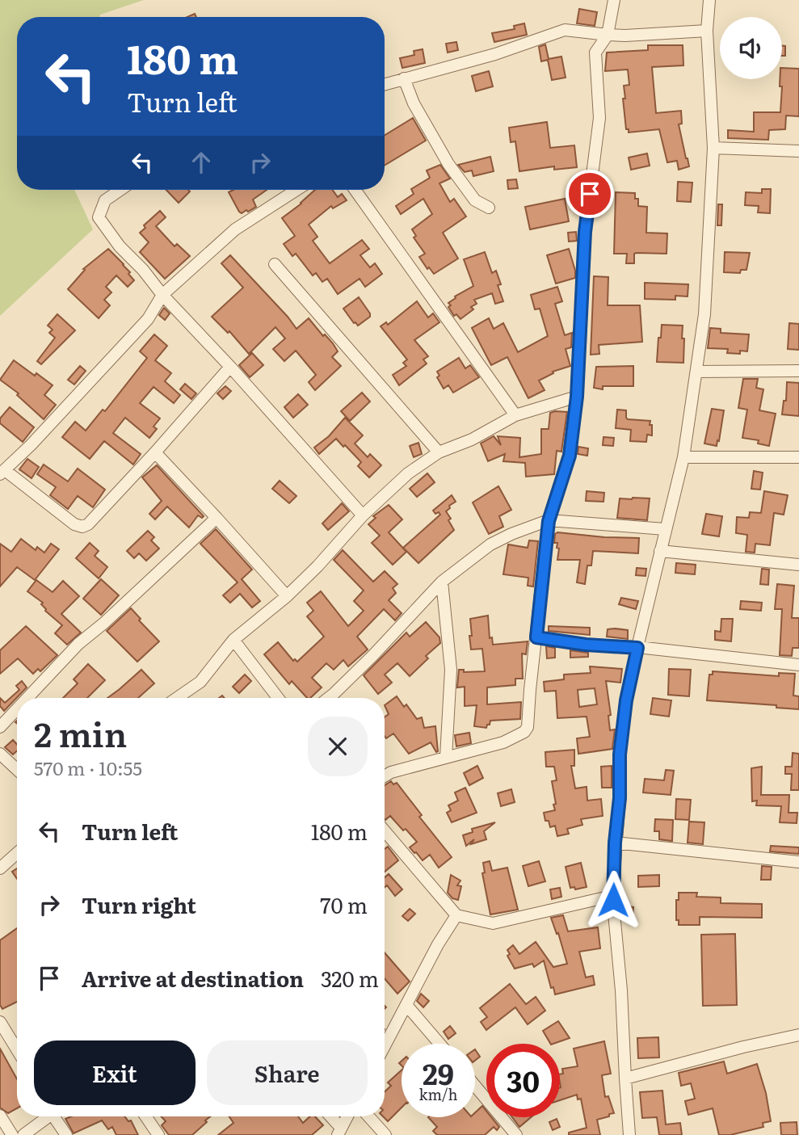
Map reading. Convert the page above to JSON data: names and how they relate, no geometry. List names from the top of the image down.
{
  "page": {
    "turn": ["180 m", "Turn left"],
    "heading": ["2 min", "570 m · 10:55"],
    "list": [
      {
        "name": "Turn left",
        "value": "180 m"
      },
      {
        "name": "Turn right",
        "value": "70 m"
      },
      {
        "name": "Arrive at destination",
        "value": "320 m"
      }
    ],
    "buttons": ["Exit", "Share"],
    "speed": "29 km/h",
    "limit": "30"
  }
}
